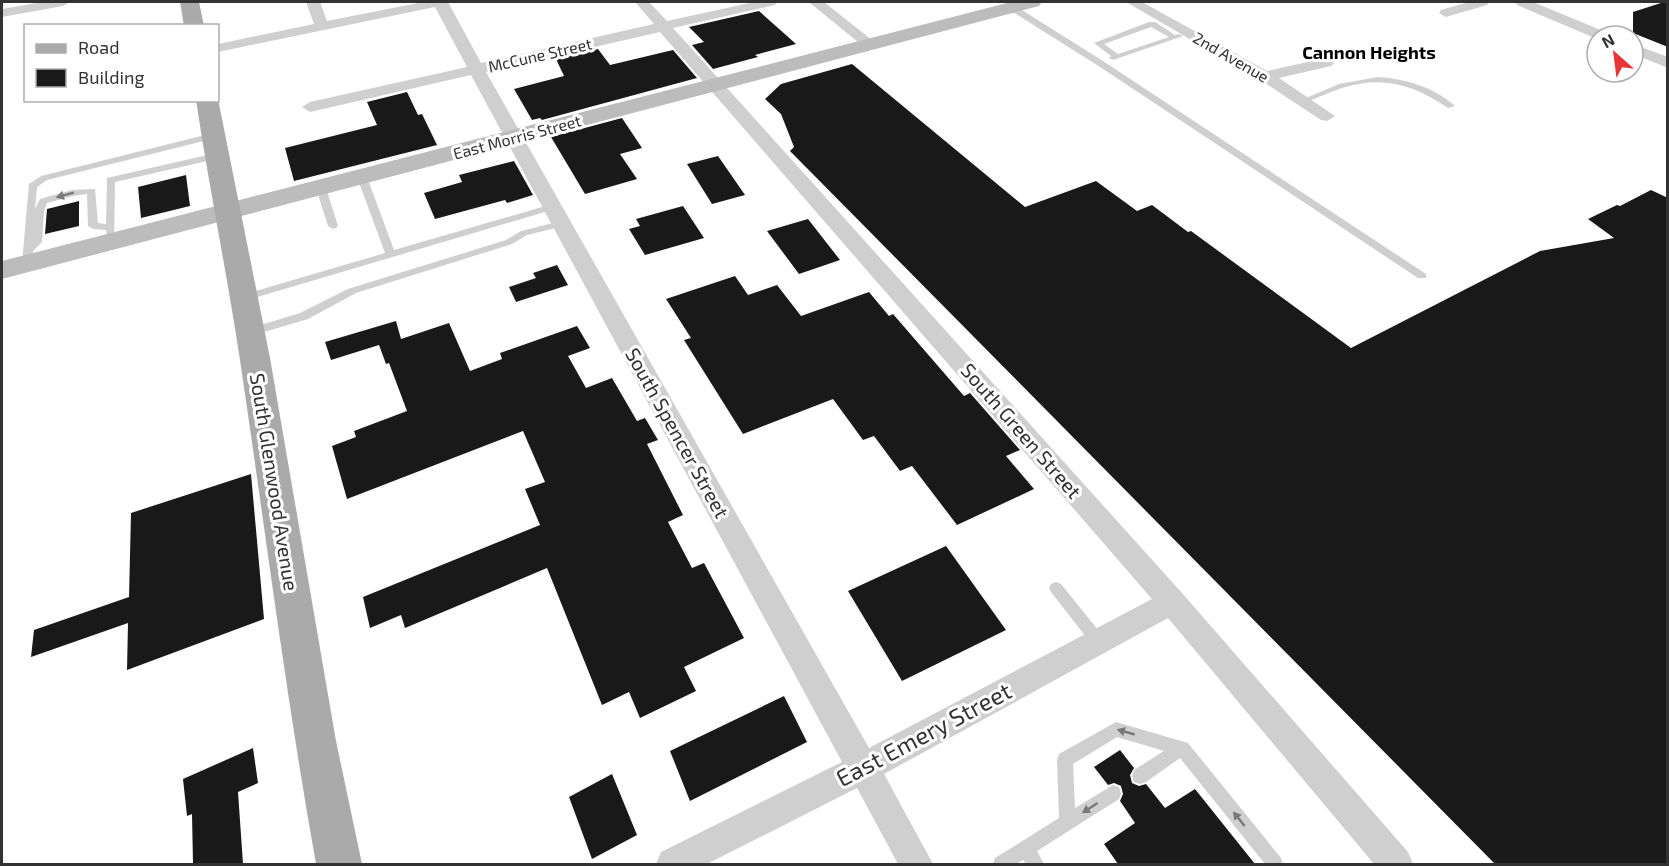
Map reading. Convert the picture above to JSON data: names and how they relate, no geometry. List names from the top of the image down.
{
  "streets": {
    "main road": ["East Morris Street", "South Glenwood Avenue"],
    "street": [
      "McCune Street",
      "2nd Avenue",
      "South Green Street",
      "South Spencer Street",
      "East Emery Street"
    ]
  },
  "crossings": [
    ["McCune Street", "South Green Street"],
    ["McCune Street", "South Spencer Street"],
    ["East Morris Street", "South Green Street"],
    ["East Morris Street", "South Spencer Street"],
    ["East Morris Street", "South Glenwood Avenue"],
    ["South Green Street", "East Emery Street"],
    ["South Spencer Street", "East Emery Street"]
  ],
  "districts": ["Cannon Heights"],
  "legend": ["Road", "Building"],
  "north": "top left"
}
